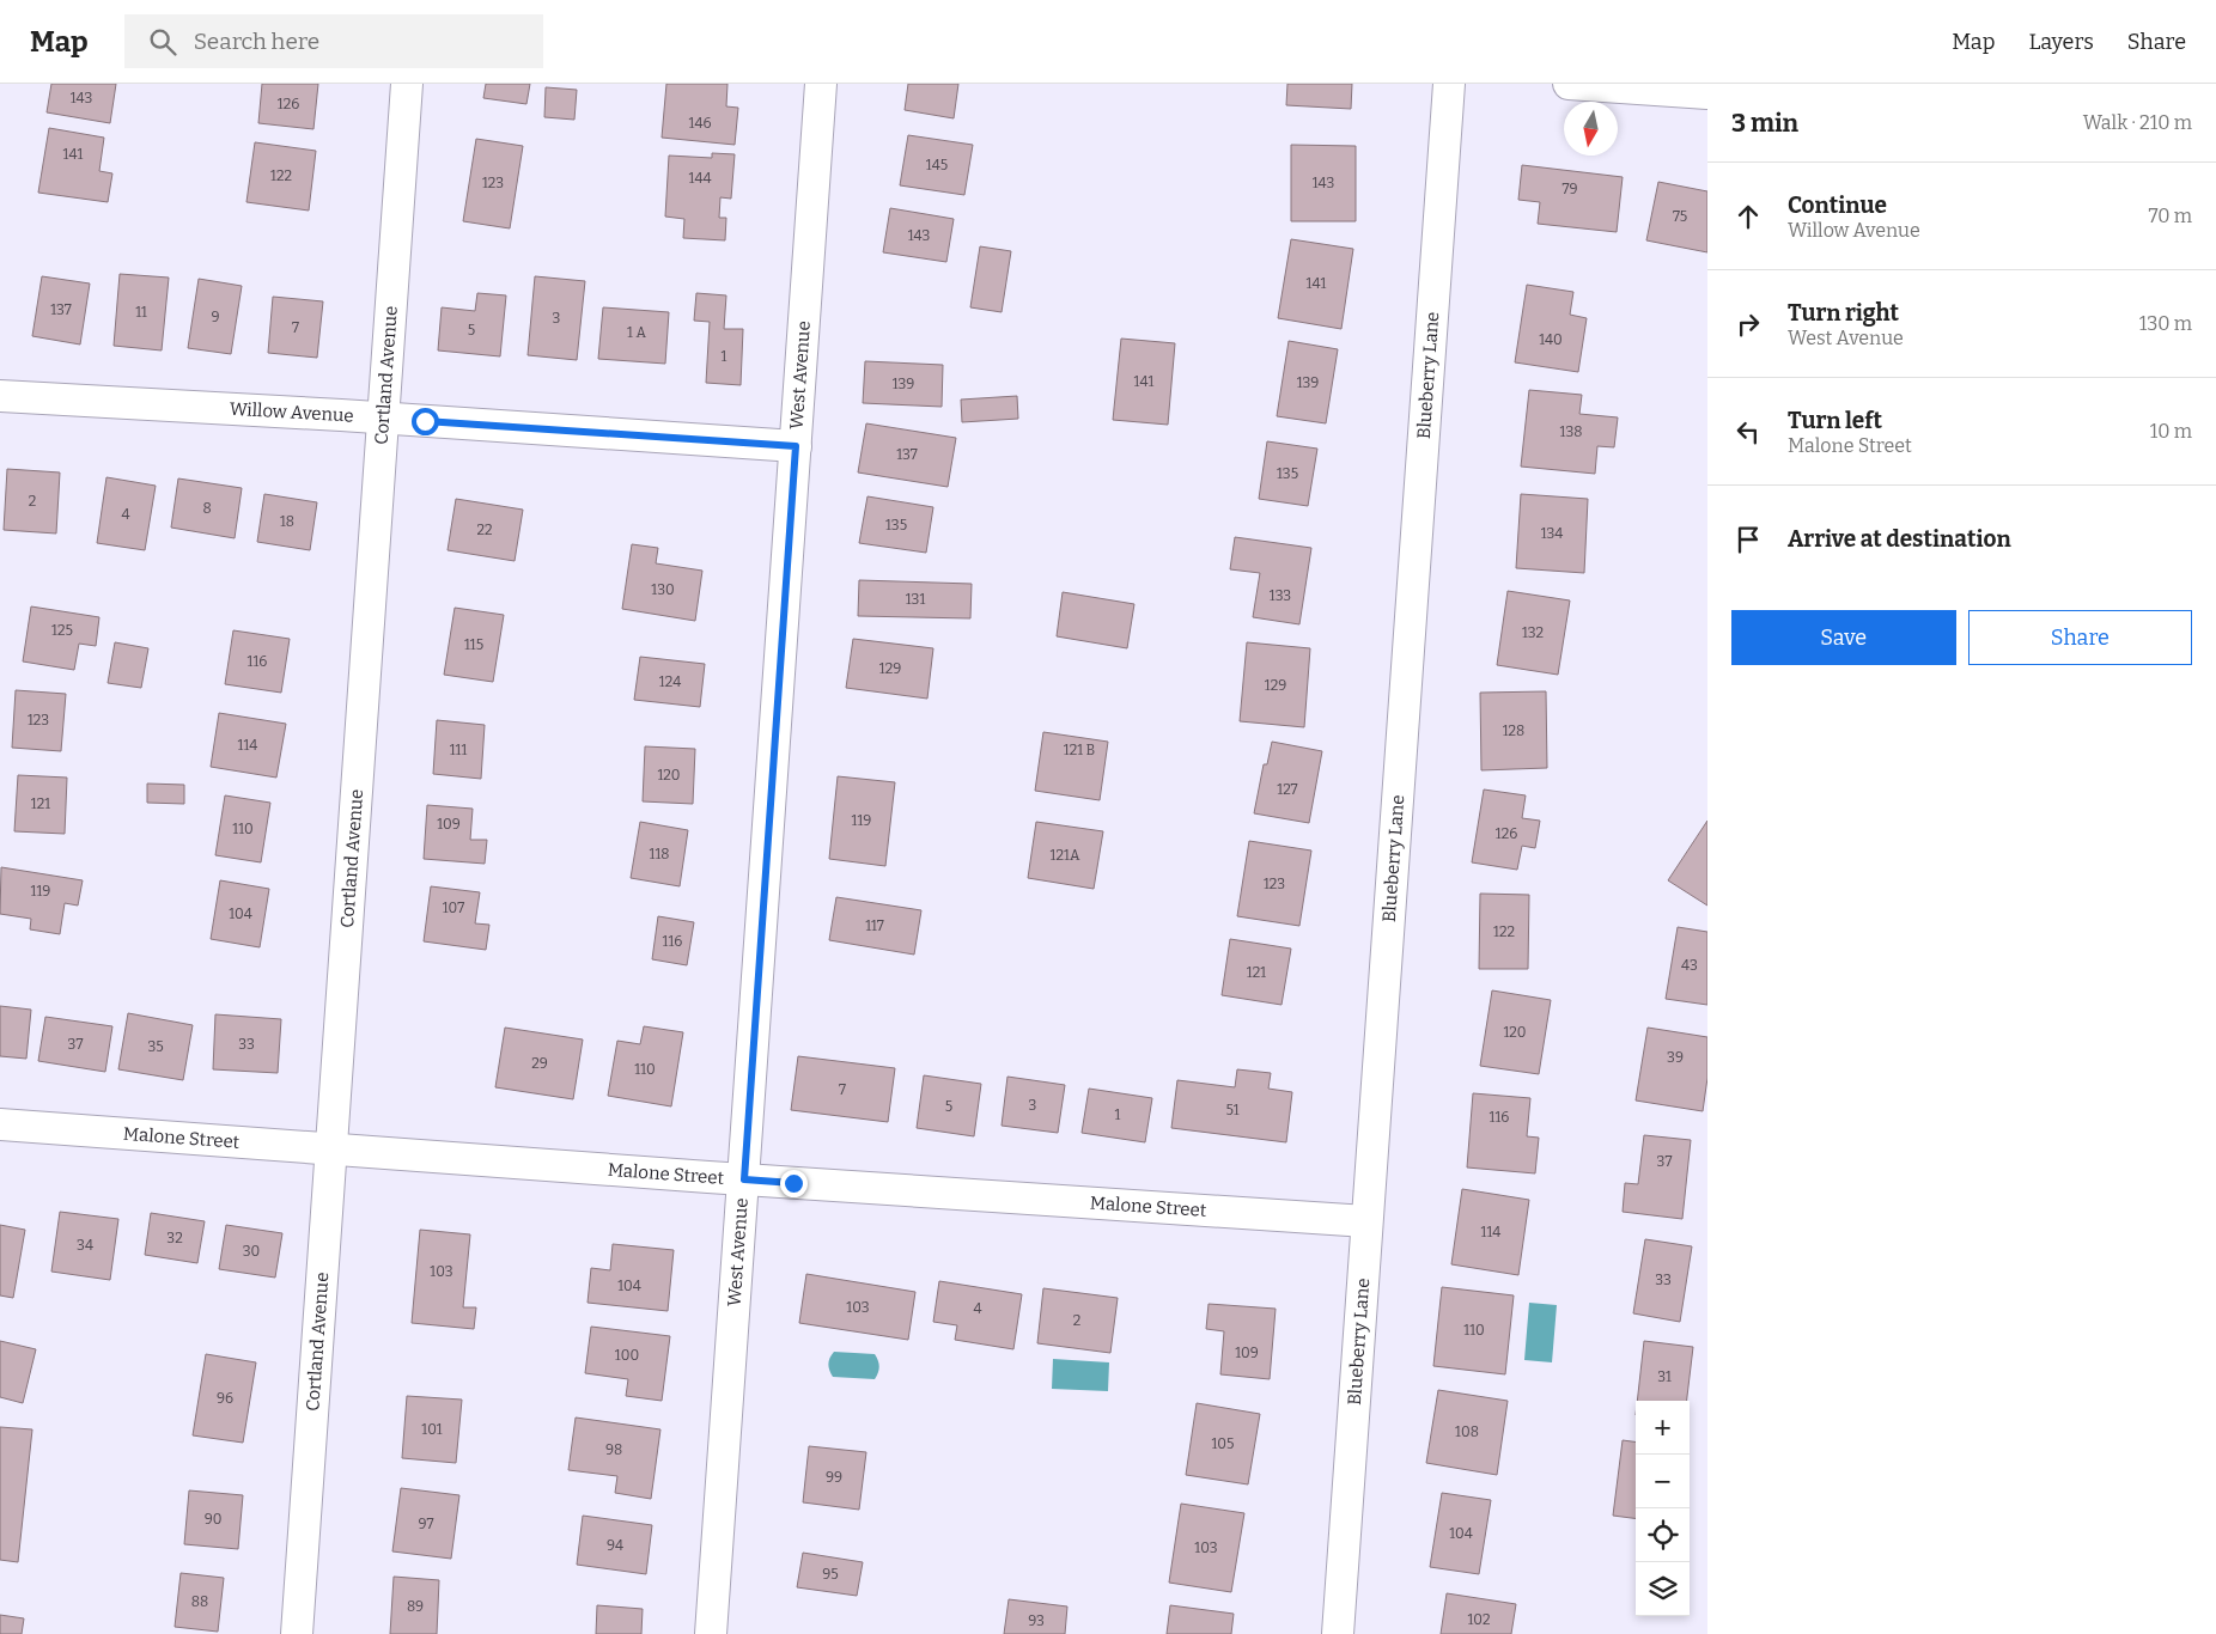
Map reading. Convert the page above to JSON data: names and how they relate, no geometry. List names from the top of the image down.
{
  "streets": {
    "street": [
      "Cortland Avenue",
      "West Avenue",
      "Blueberry Lane",
      "Willow Avenue",
      "Malone Street"
    ]
  },
  "crossings": [
    ["Cortland Avenue", "Willow Avenue"],
    ["Cortland Avenue", "Malone Street"],
    ["West Avenue", "Willow Avenue"],
    ["West Avenue", "Malone Street"],
    ["Blueberry Lane", "Malone Street"]
  ],
  "house_numbers": [
    "143",
    "126",
    "146",
    "141",
    "145",
    "122",
    "144",
    "123",
    "143",
    "79",
    "75",
    "143",
    "141",
    "137",
    "11",
    "9",
    "3",
    "7",
    "5",
    "1 A",
    "140",
    "1",
    "141",
    "139",
    "139",
    "138",
    "137",
    "135",
    "2",
    "8",
    "4",
    "18",
    "135",
    "22",
    "134",
    "130",
    "133",
    "131",
    "125",
    "132",
    "115",
    "116",
    "129",
    "124",
    "129",
    "123",
    "128",
    "114",
    "111",
    "121 B",
    "120",
    "127",
    "121",
    "119",
    "109",
    "110",
    "126",
    "118",
    "121A",
    "123",
    "119",
    "107",
    "104",
    "117",
    "122",
    "116",
    "43",
    "121",
    "120",
    "37",
    "33",
    "35",
    "39",
    "29",
    "110",
    "7",
    "3",
    "5",
    "51",
    "1",
    "116",
    "37",
    "114",
    "32",
    "34",
    "30",
    "103",
    "33",
    "104",
    "103",
    "4",
    "2",
    "110",
    "109",
    "100",
    "31",
    "96",
    "101",
    "108",
    "105",
    "98",
    "99",
    "90",
    "97",
    "104",
    "94",
    "103",
    "95",
    "88",
    "89",
    "102",
    "93"
  ],
  "north": "bottom",
  "page": {
    "header": "Map",
    "search": "Search here",
    "nav": ["Map", "Layers", "Share"],
    "heading": ["3 min", "Walk · 210 m"],
    "list": [
      ["Continue", "Willow Avenue", "70 m"],
      ["Turn right", "West Avenue", "130 m"],
      ["Turn left", "Malone Street", "10 m"],
      "Arrive at destination"
    ],
    "buttons": ["Save", "Share"],
    "map_buttons": ["+", "−"]
  }
}
